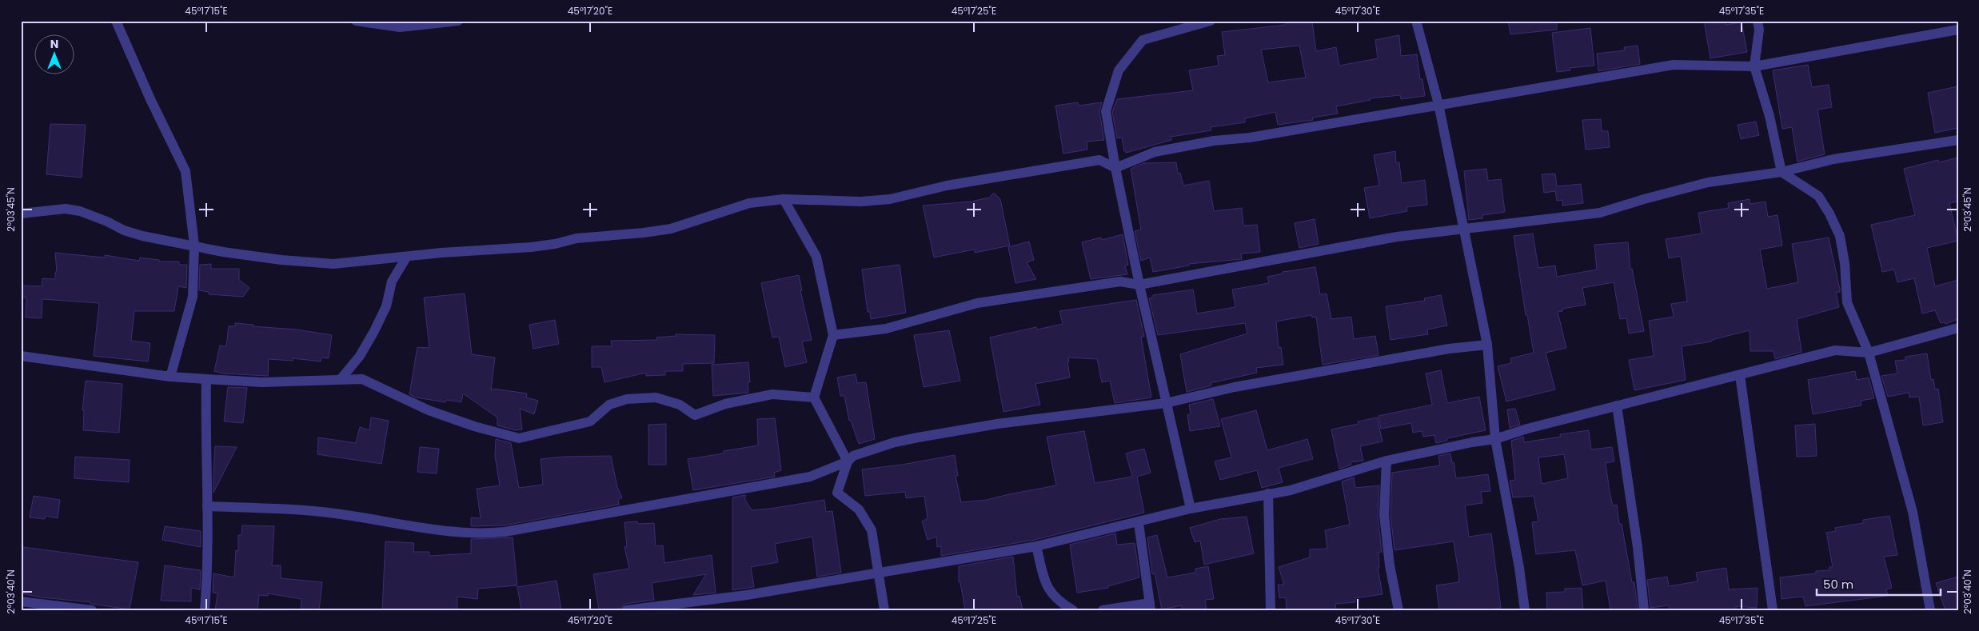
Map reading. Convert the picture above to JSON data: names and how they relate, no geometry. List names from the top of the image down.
{
  "scale_bar": "50 m",
  "north": "top",
  "coordinates": [
    "45°17'15\"E",
    "45°17'20\"E",
    "45°17'25\"E",
    "45°17'30\"E",
    "45°17'35\"E",
    "2°03'45\"N",
    "2°03'40\"N"
  ]
}
